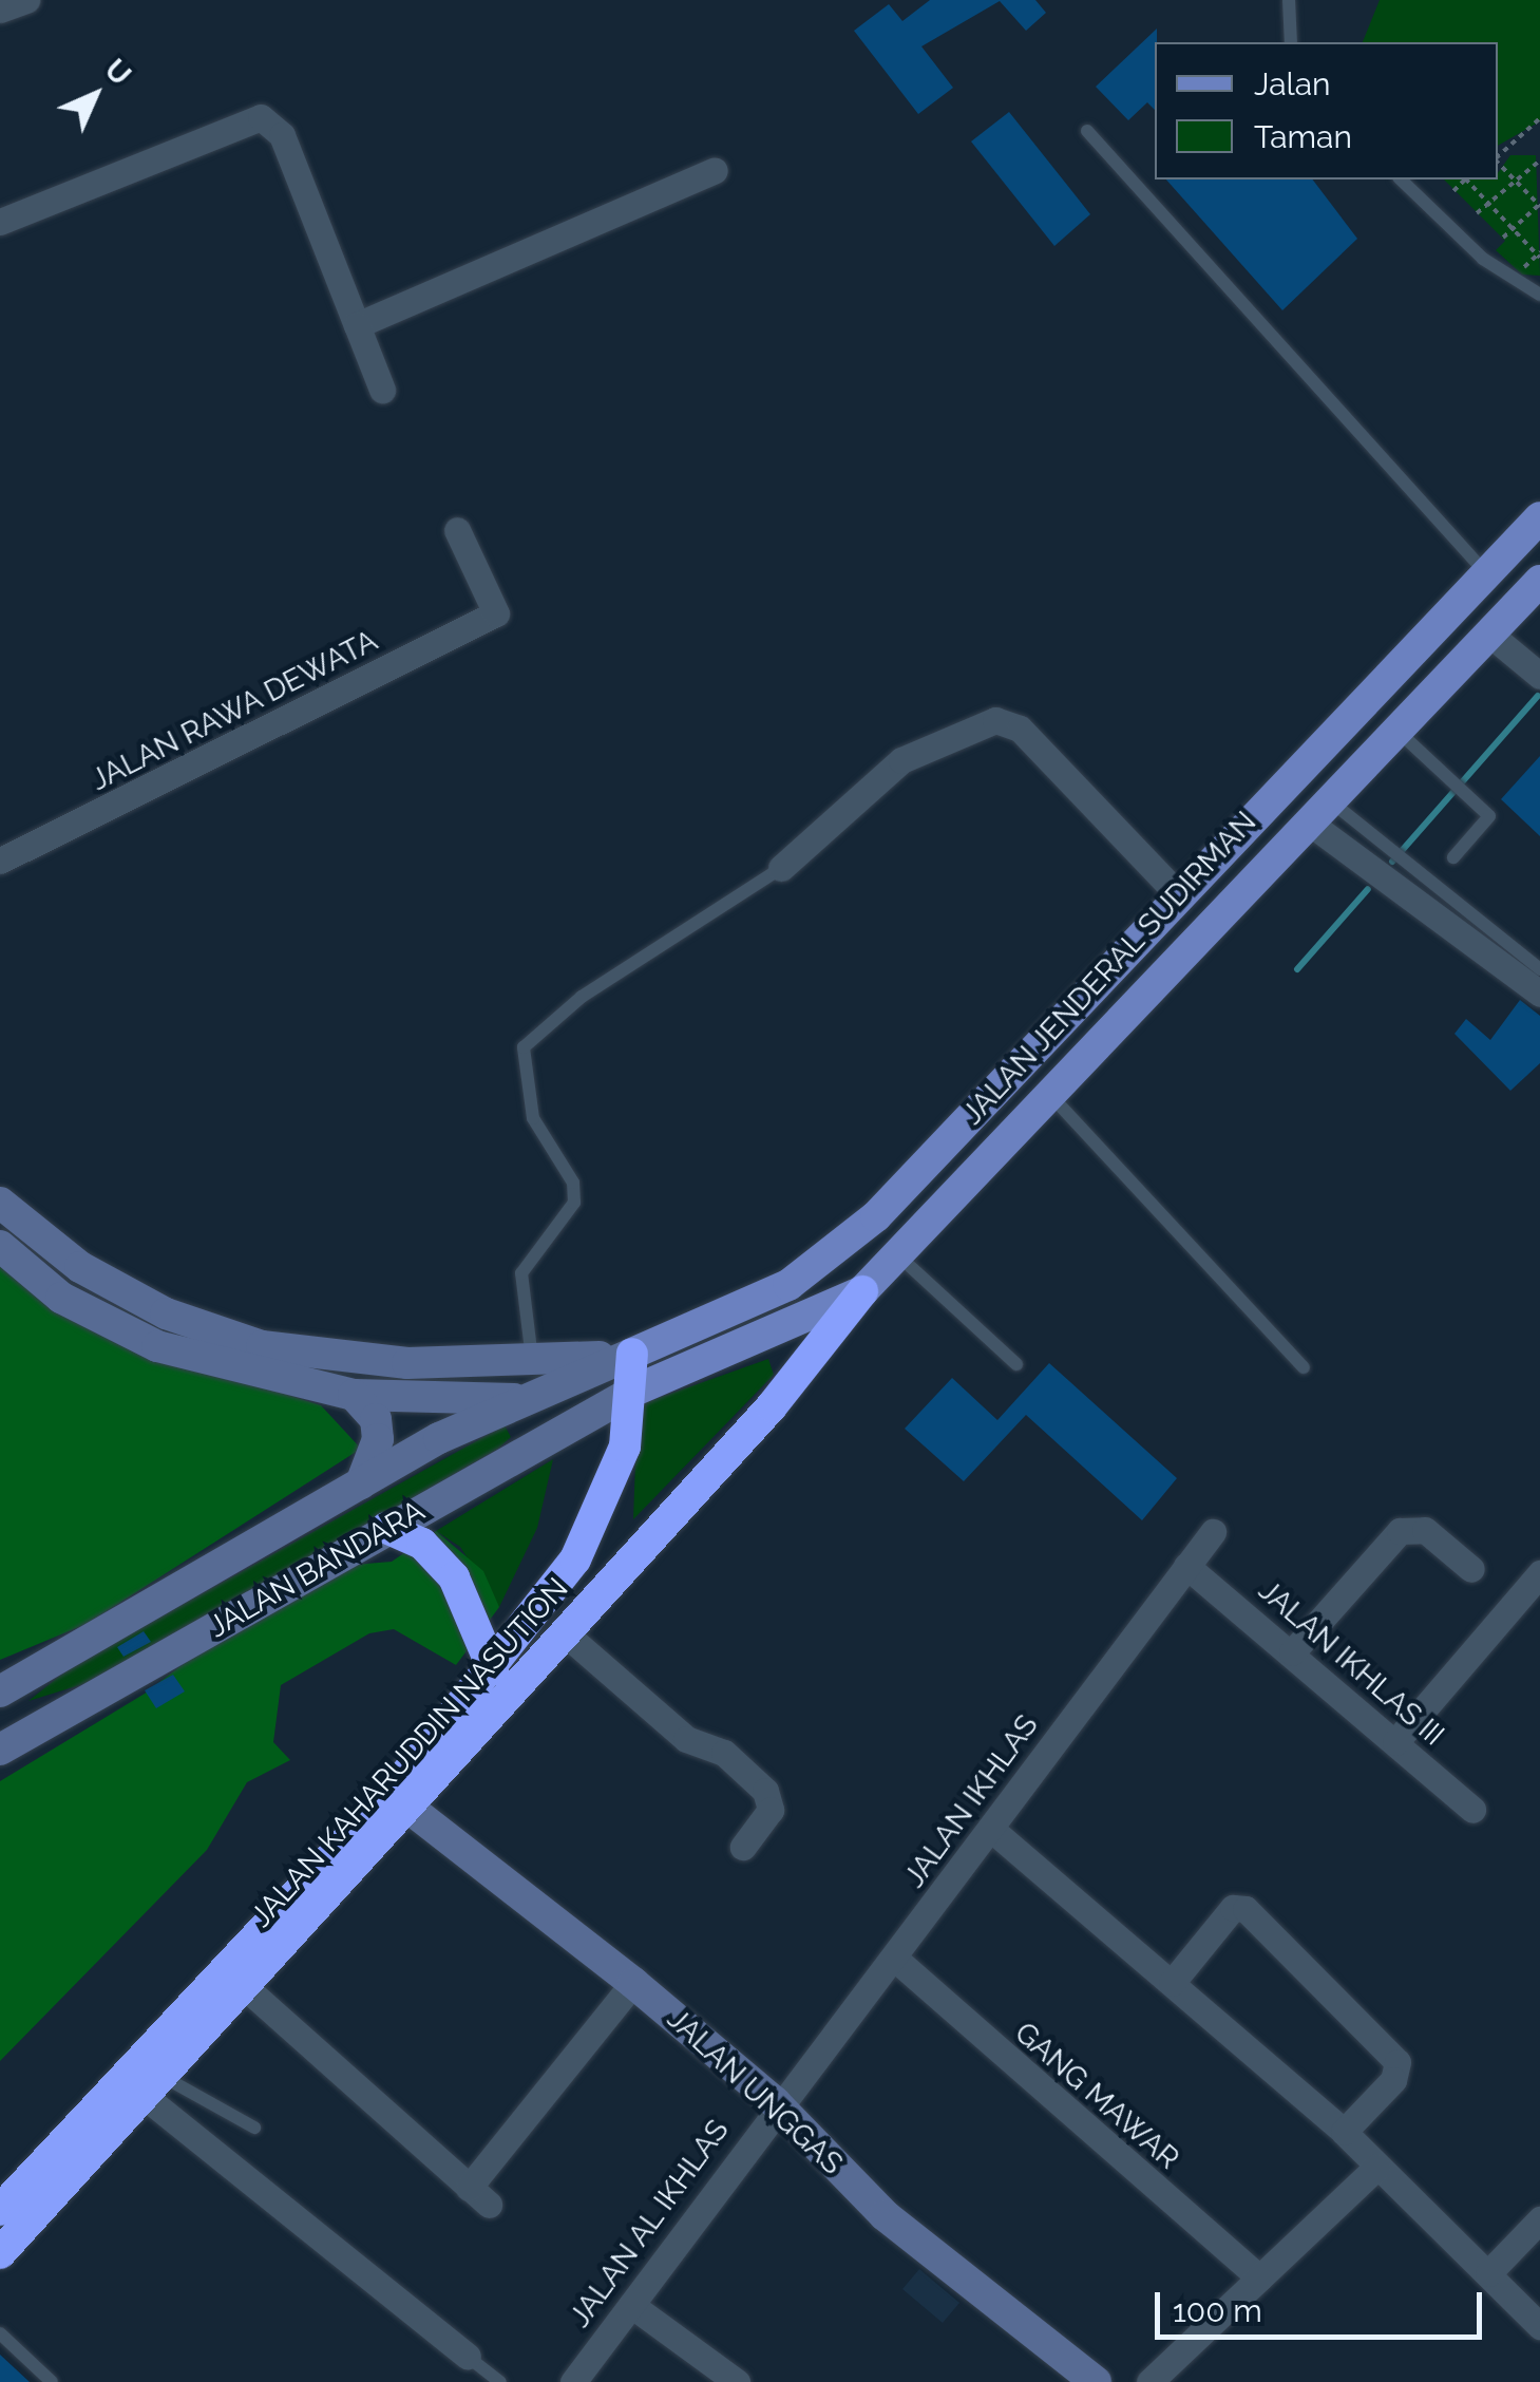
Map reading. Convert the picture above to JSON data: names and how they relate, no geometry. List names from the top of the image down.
{
  "streets": {
    "highway": ["JALAN KAHARUDDIN NASUTION"],
    "main road": ["JALAN JENDERAL SUDIRMAN"],
    "street": [
      "JALAN RAWA DEWATA",
      "JALAN BANDARA",
      "JALAN IKHLAS III",
      "JALAN IKHLAS",
      "JALAN UNGGAS",
      "GANG MAWAR",
      "JALAN AL IKHLAS"
    ]
  },
  "crossings": [
    ["JALAN JENDERAL SUDIRMAN", "JALAN BANDARA"],
    ["JALAN JENDERAL SUDIRMAN", "JALAN KAHARUDDIN NASUTION"],
    ["JALAN BANDARA", "JALAN KAHARUDDIN NASUTION"],
    ["JALAN IKHLAS III", "JALAN IKHLAS"],
    ["JALAN KAHARUDDIN NASUTION", "JALAN UNGGAS"],
    ["JALAN IKHLAS", "JALAN UNGGAS"],
    ["JALAN IKHLAS", "GANG MAWAR"],
    ["JALAN IKHLAS", "JALAN AL IKHLAS"],
    ["JALAN UNGGAS", "JALAN AL IKHLAS"]
  ],
  "legend": ["Jalan", "Taman"],
  "scale_bar": "100 m",
  "north": "top right"
}
